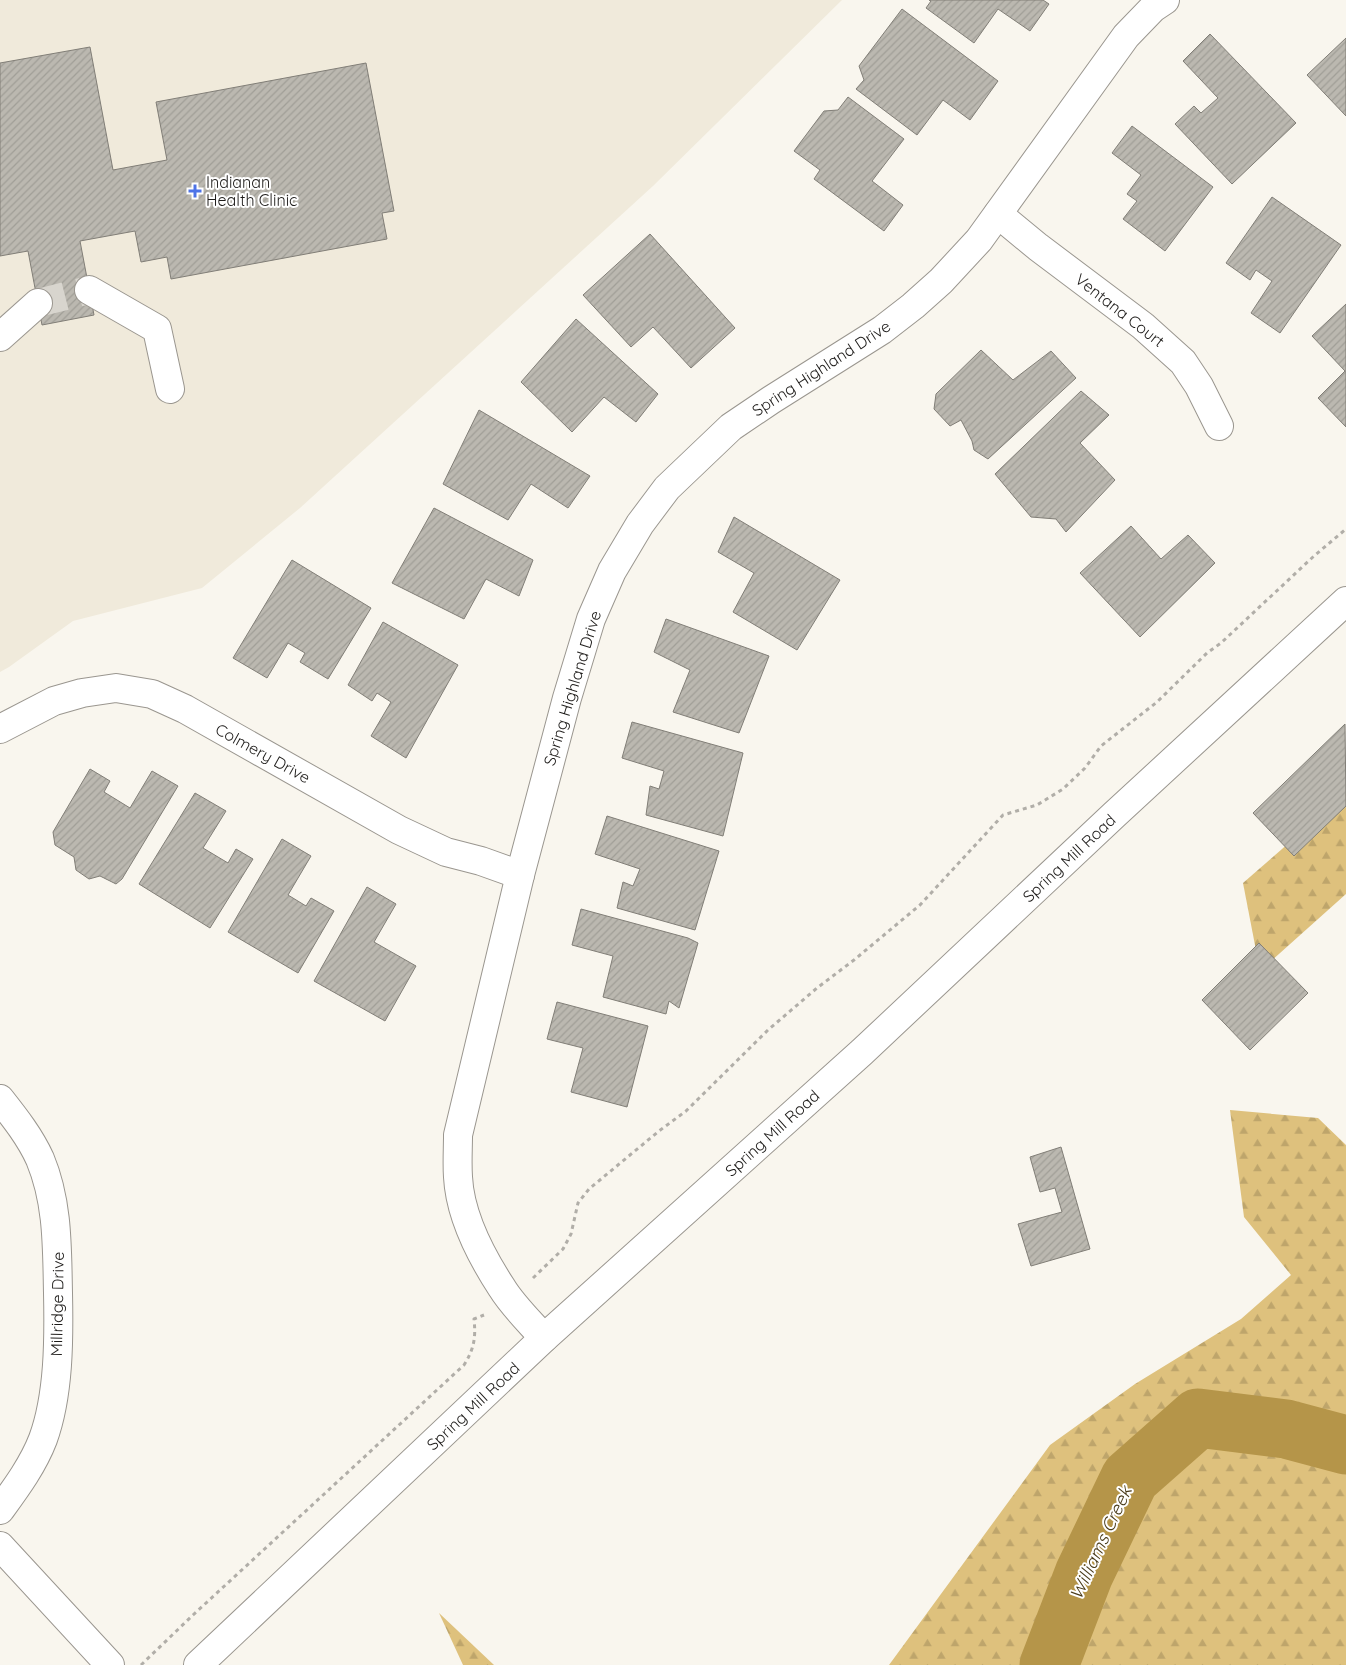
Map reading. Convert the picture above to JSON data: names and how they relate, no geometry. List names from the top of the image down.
{
  "streets": {
    "street": [
      "Ventana Court",
      "Spring Highland Drive",
      "Colmery Drive",
      "Spring Mill Road",
      "Millridge Drive"
    ]
  },
  "crossings": [
    ["Ventana Court", "Spring Highland Drive"],
    ["Spring Highland Drive", "Colmery Drive"],
    ["Spring Highland Drive", "Spring Mill Road"]
  ],
  "water": ["Williams Creek"],
  "places": {
    "health": ["Indianan Health Clinic"]
  }
}
